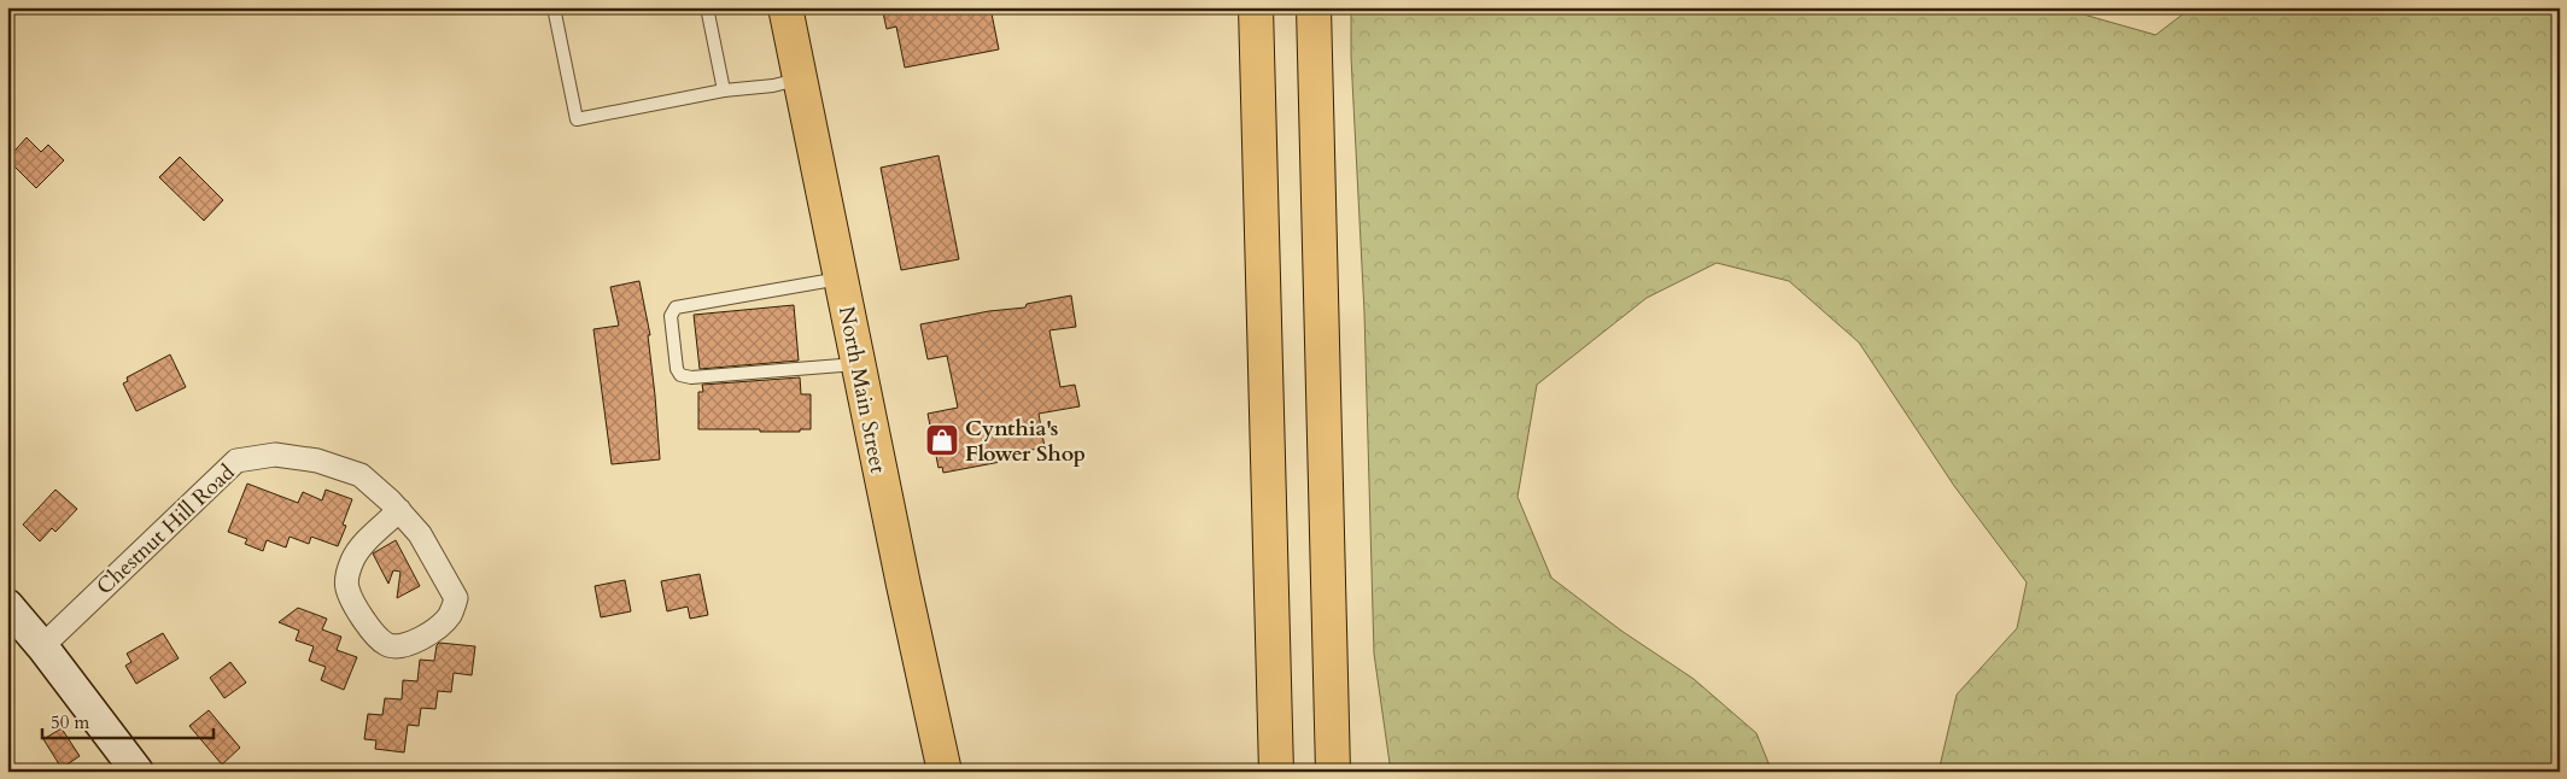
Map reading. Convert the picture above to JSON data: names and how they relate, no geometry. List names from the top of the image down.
{
  "streets": {
    "main road": ["North Main Street"],
    "street": ["Chestnut Hill Road"]
  },
  "places": {
    "shop": ["Cynthia's Flower Shop"]
  },
  "scale_bar": "50 m"
}
